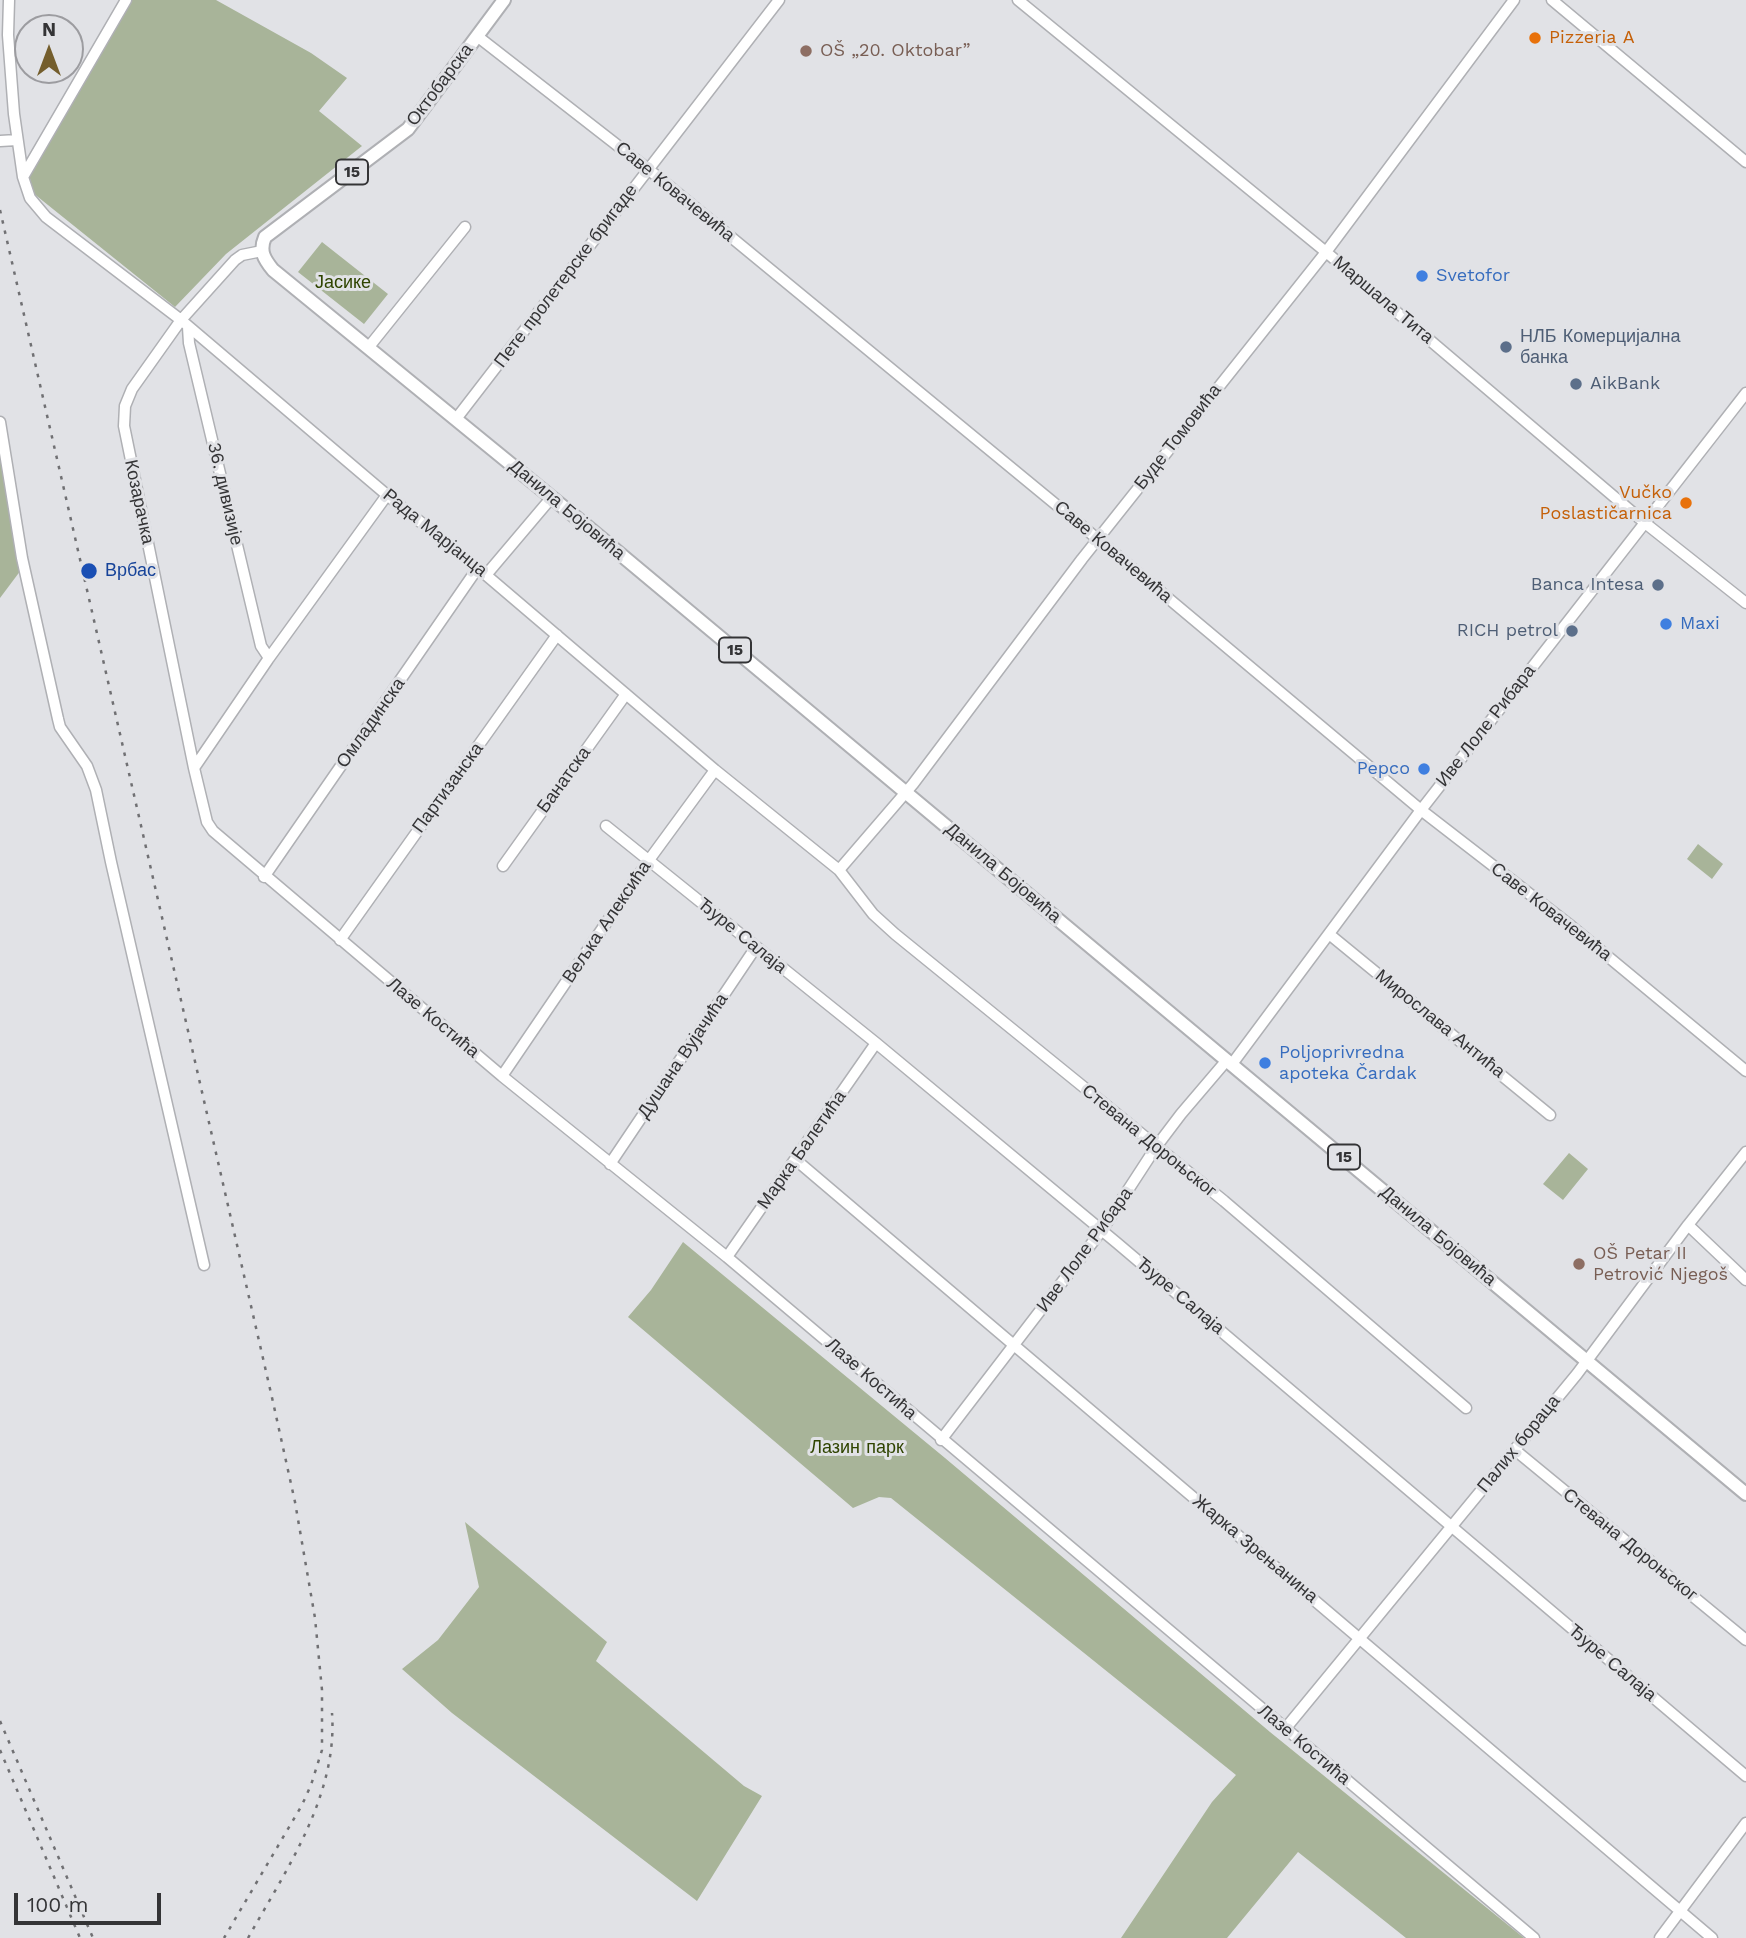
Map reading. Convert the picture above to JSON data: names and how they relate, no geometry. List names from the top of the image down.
{
  "streets": {
    "main road": ["Октобарска", "15", "Данила Бојовића"],
    "street": [
      "Саве Ковачевића",
      "Пете пролетерске бригаде",
      "Маршала Тита",
      "Буде Томовића",
      "36. дивизије",
      "Козарачка",
      "Рада Марјанца",
      "Омладинска",
      "Иве Лоле Рибара",
      "Банатска",
      "Партизанска",
      "Вељка Алексића",
      "Ђуре Салаја",
      "Лазе Костића",
      "Мирослава Антића",
      "Душана Вујачића",
      "Стевана Дороњског",
      "Марка Балетића",
      "Палих бораца",
      "Жарка Зрењанина"
    ]
  },
  "crossings": [
    ["Октобарска", "Саве Ковачевића"],
    ["Октобарска", "Данила Бојовића"],
    ["Саве Ковачевића", "Пете пролетерске бригаде"],
    ["Саве Ковачевића", "Буде Томовића"],
    ["Саве Ковачевића", "Иве Лоле Рибара"],
    ["Пете пролетерске бригаде", "Данила Бојовића"],
    ["Маршала Тита", "Буде Томовића"],
    ["Маршала Тита", "Иве Лоле Рибара"],
    ["Буде Томовића", "Данила Бојовића"],
    ["Буде Томовића", "Рада Марјанца"],
    ["Буде Томовића", "Стевана Дороњског"],
    ["36. дивизије", "Козарачка"],
    ["36. дивизије", "Рада Марјанца"],
    ["Козарачка", "Рада Марјанца"],
    ["Козарачка", "Лазе Костића"],
    ["Данила Бојовића", "Омладинска"],
    ["Данила Бојовића", "Иве Лоле Рибара"],
    ["Данила Бојовића", "Палих бораца"],
    ["Рада Марјанца", "Омладинска"],
    ["Рада Марјанца", "Банатска"],
    ["Рада Марјанца", "Партизанска"],
    ["Рада Марјанца", "Вељка Алексића"],
    ["Рада Марјанца", "Стевана Дороњског"],
    ["Омладинска", "Лазе Костића"],
    ["Иве Лоле Рибара", "Ђуре Салаја"],
    ["Иве Лоле Рибара", "Лазе Костића"],
    ["Иве Лоле Рибара", "Мирослава Антића"],
    ["Иве Лоле Рибара", "Стевана Дороњског"],
    ["Иве Лоле Рибара", "Жарка Зрењанина"],
    ["Партизанска", "Лазе Костића"],
    ["Вељка Алексића", "Ђуре Салаја"],
    ["Вељка Алексића", "Лазе Костића"],
    ["Ђуре Салаја", "Душана Вујачића"],
    ["Ђуре Салаја", "Марка Балетића"],
    ["Ђуре Салаја", "Палих бораца"],
    ["Лазе Костића", "Душана Вујачића"],
    ["Лазе Костића", "Марка Балетића"],
    ["Лазе Костића", "Палих бораца"],
    ["Стевана Дороњског", "Палих бораца"],
    ["Марка Балетића", "Жарка Зрењанина"],
    ["Палих бораца", "Жарка Зрењанина"]
  ],
  "parks": ["Јасике", "Лазин парк"],
  "places": [
    "Pizzeria A",
    "OŠ „20. Oktobar”",
    "Svetofor",
    "НЛБ Комерцијална банка",
    "AikBank",
    "Vučko Poslastičarnica",
    "Врбас",
    "Banca Intesa",
    "Maxi",
    "RICH petrol",
    "Pepco",
    "Poljoprivredna apoteka Čardak",
    "OŠ Petar II Petrović Njegoš"
  ],
  "scale_bar": "100 m",
  "north": "top"
}
